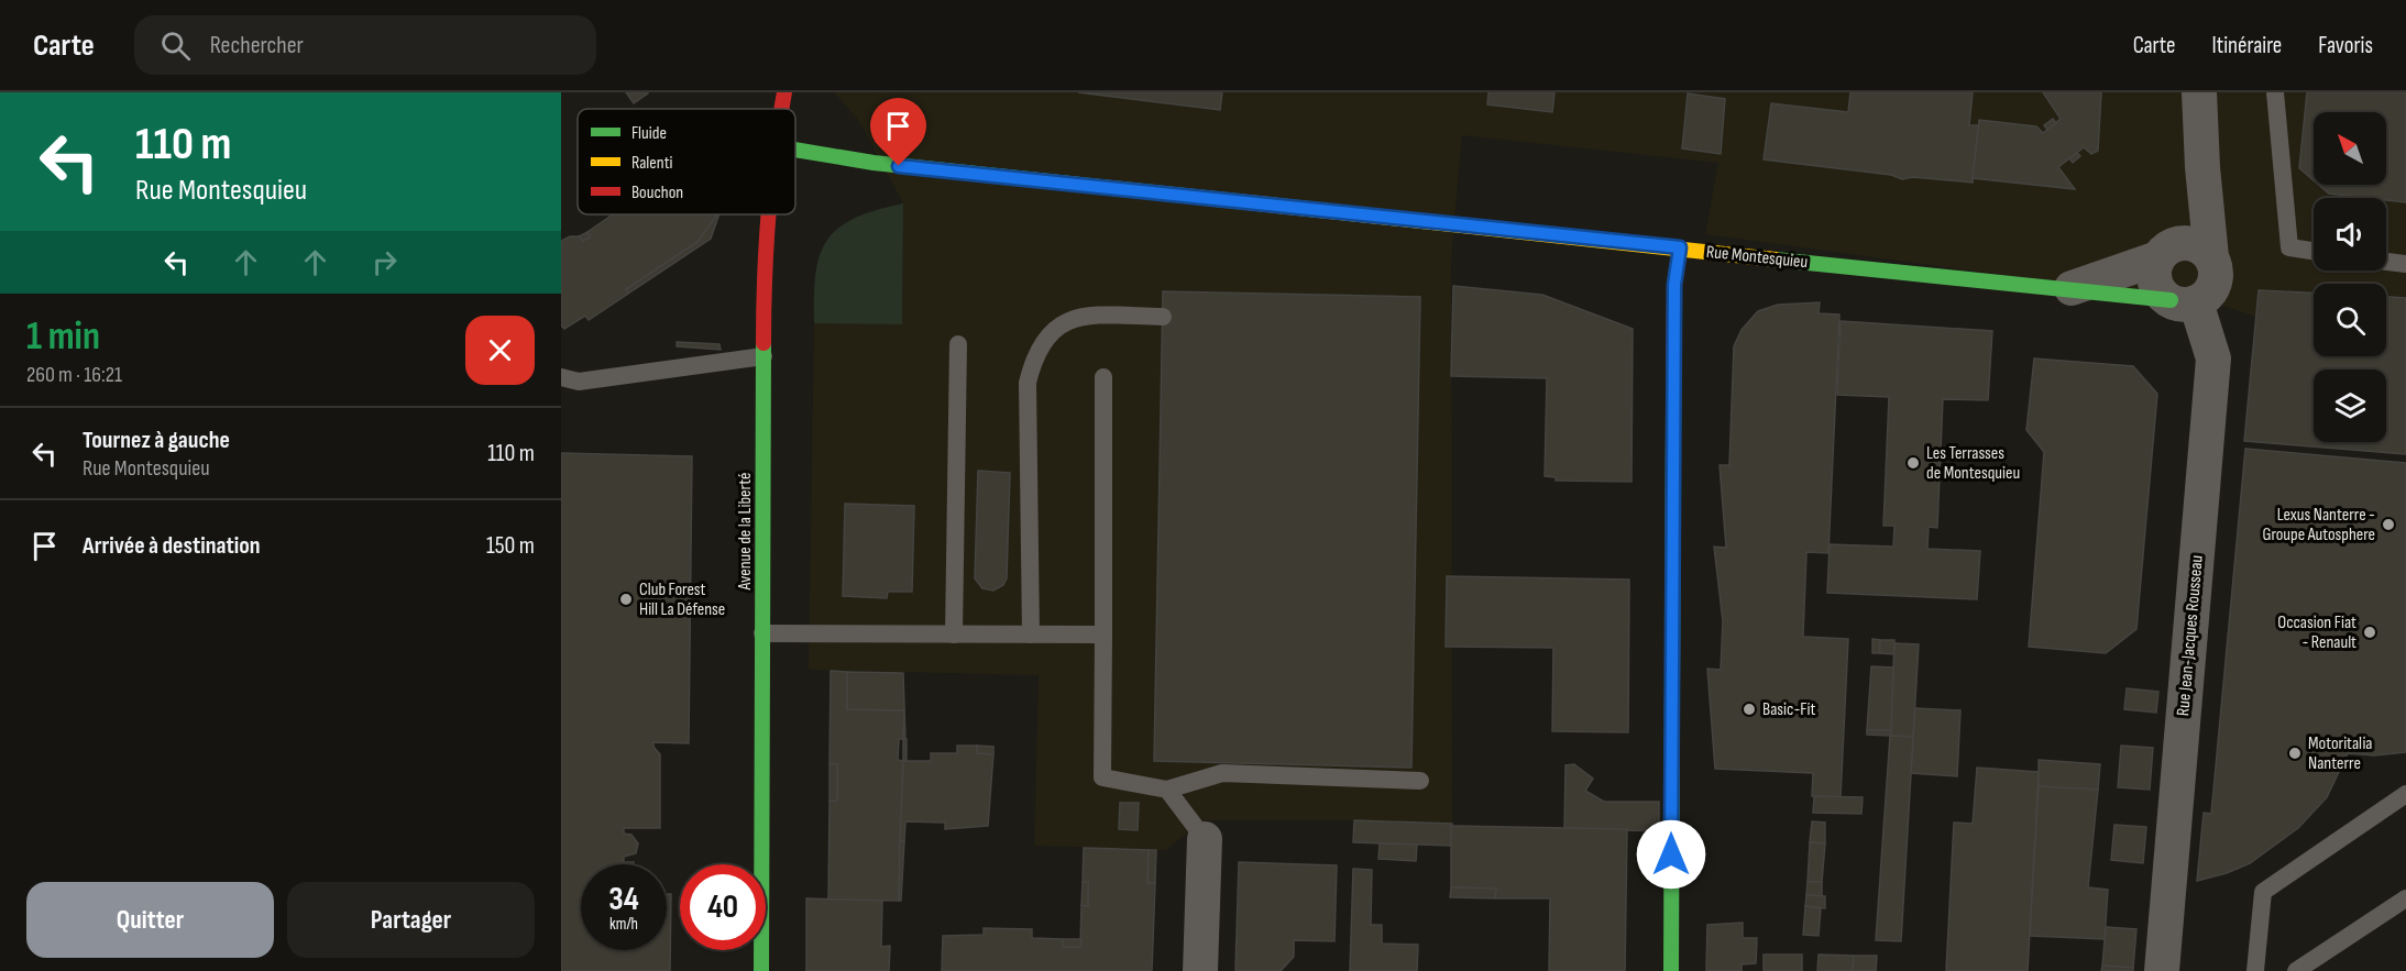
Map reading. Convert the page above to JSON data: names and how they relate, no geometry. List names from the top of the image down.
{
  "streets": {
    "street": ["Rue Montesquieu", "Avenue de la Liberté", "Rue Jean-Jacques Rousseau"]
  },
  "crossings": [
    ["Rue Montesquieu", "Rue Jean-Jacques Rousseau"]
  ],
  "places": [
    "Les Terrasses de Montesquieu",
    "Lexus Nanterre - Groupe Autosphere",
    "Club Forest Hill La Défense",
    "Occasion Fiat - Renault",
    "Basic-Fit",
    "Motoritalia Nanterre"
  ],
  "legend": ["Fluide", "Ralenti", "Bouchon"],
  "north": "top left",
  "page": {
    "header": "Carte",
    "search": "Rechercher",
    "nav": ["Carte", "Itinéraire", "Favoris"],
    "turn": ["110 m", "Rue Montesquieu"],
    "heading": ["1 min", "260 m · 16:21"],
    "list": [
      {
        "name": "Tournez à gauche",
        "note": "Rue Montesquieu",
        "value": "110 m"
      },
      {
        "name": "Arrivée à destination",
        "value": "150 m"
      }
    ],
    "speed": "34 km/h",
    "limit": "40",
    "buttons": ["Quitter", "Partager"]
  }
}
